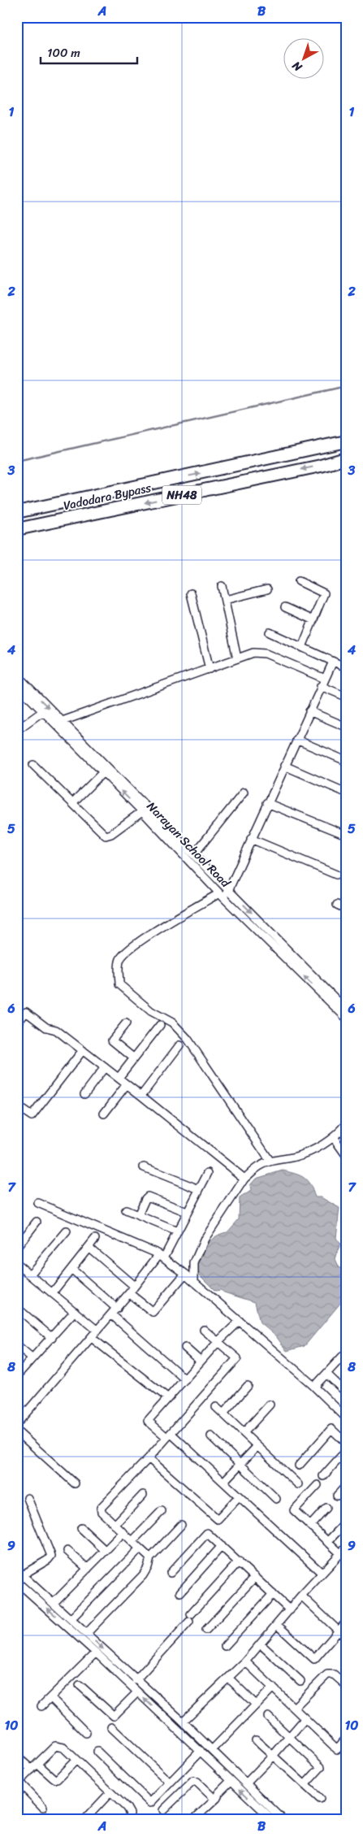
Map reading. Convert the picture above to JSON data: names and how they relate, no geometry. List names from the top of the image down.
{
  "streets": {
    "highway": ["NH48", "Vadodara Bypass"],
    "street": ["Narayan School Road"]
  },
  "scale_bar": "100 m",
  "north": "bottom left",
  "grid": {
    "columns": ["A", "B"],
    "rows": [
      "1",
      "2",
      "3",
      "4",
      "5",
      "6",
      "7",
      "8",
      "9",
      "10"
    ]
  }
}
